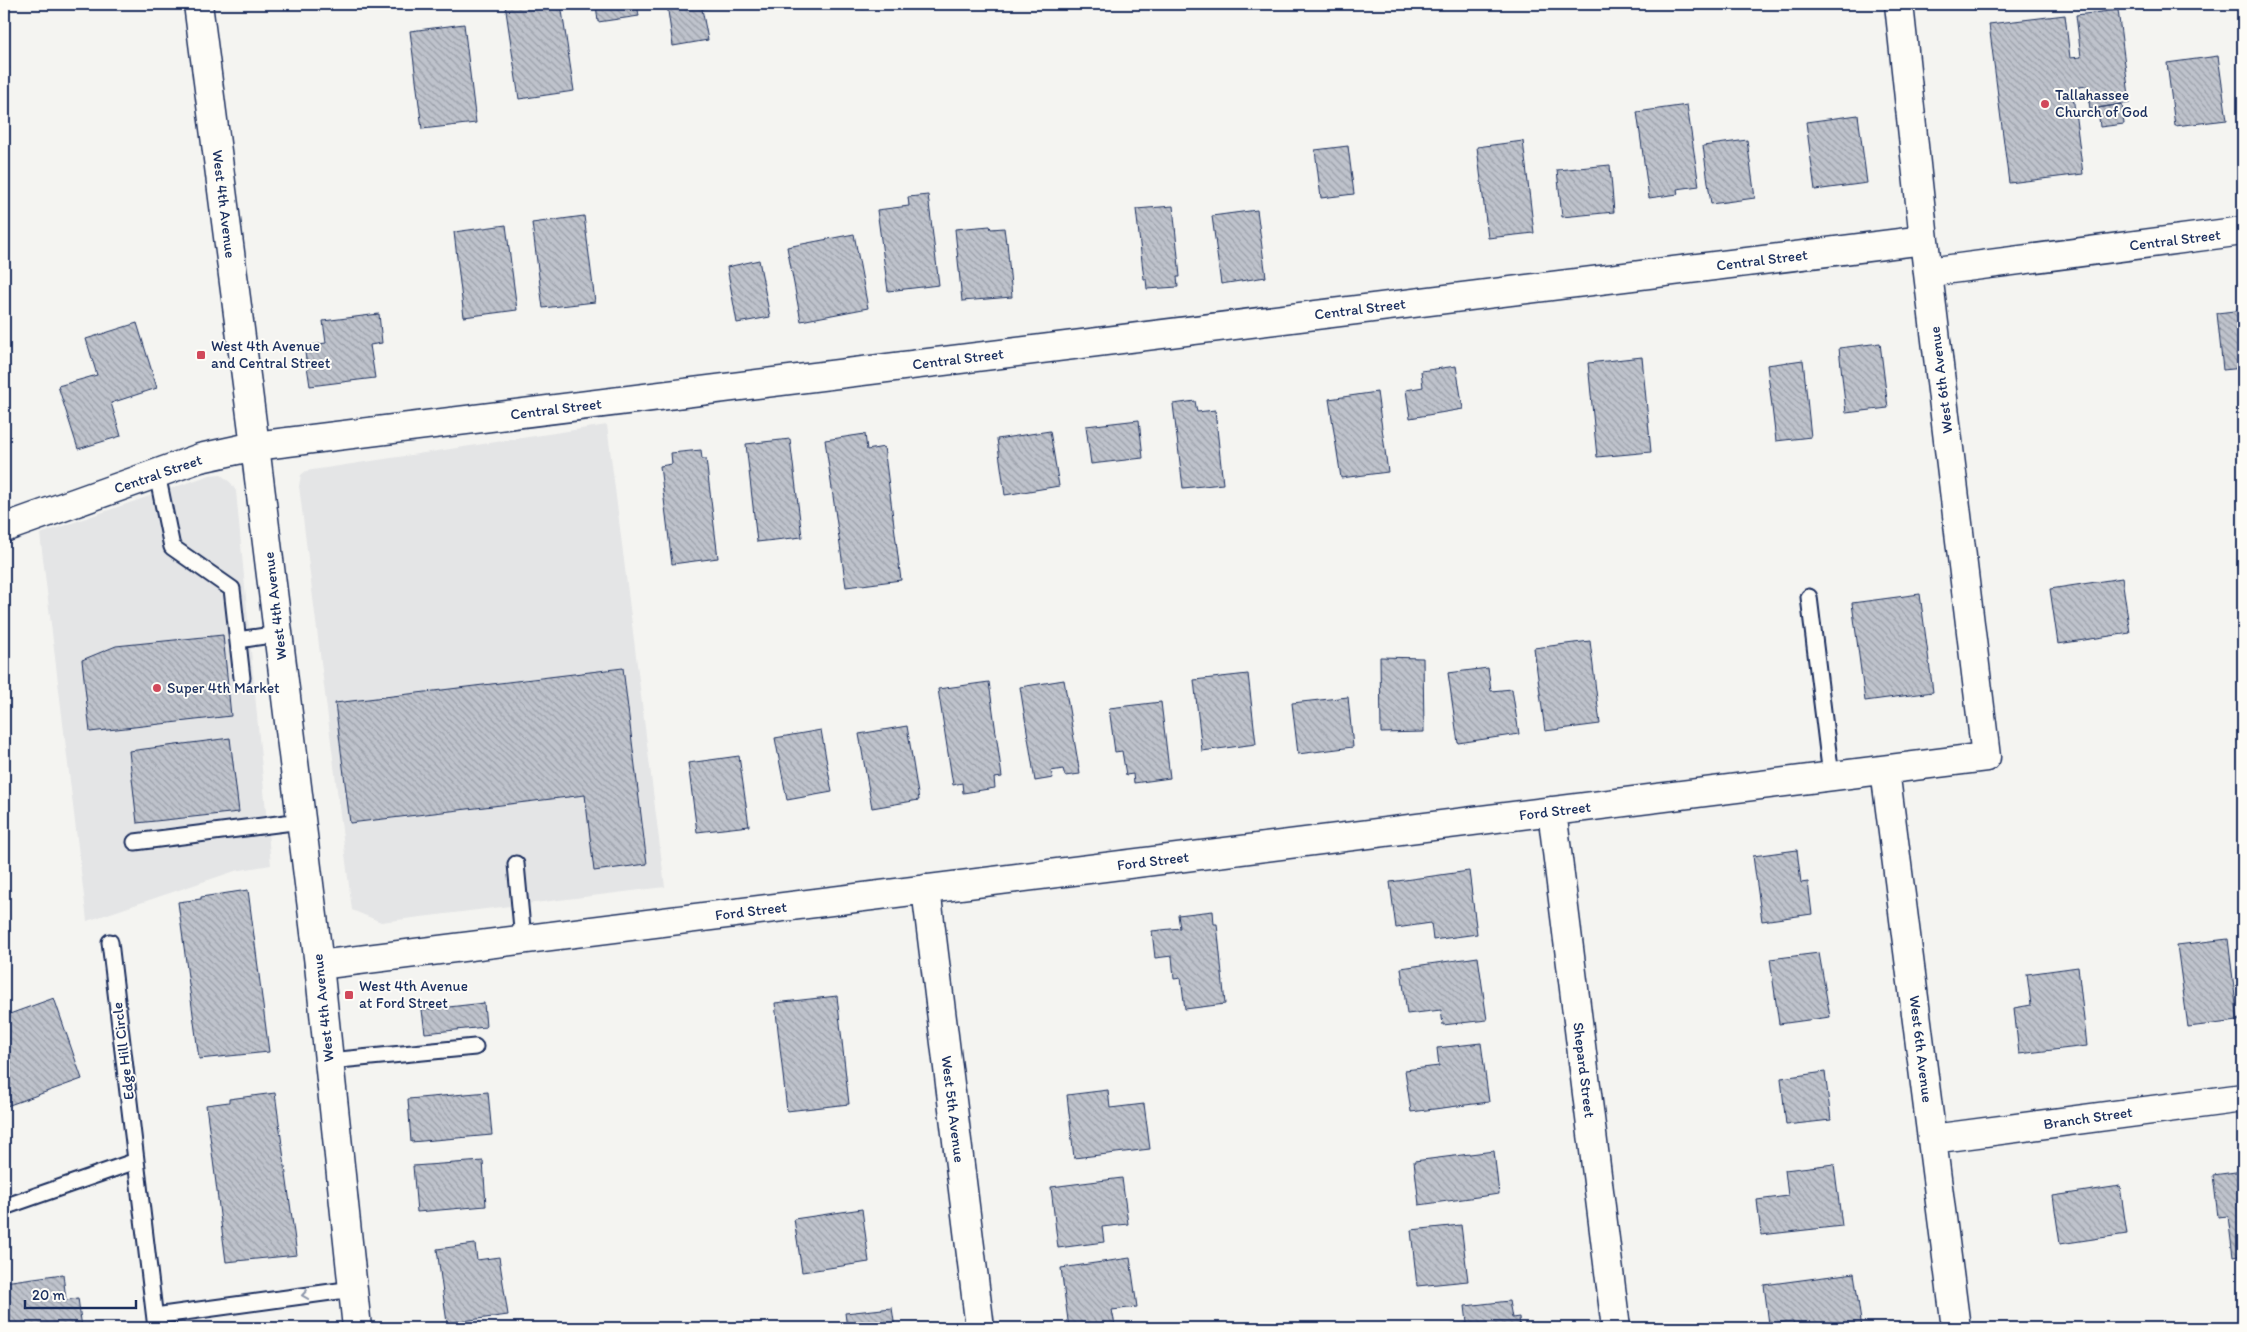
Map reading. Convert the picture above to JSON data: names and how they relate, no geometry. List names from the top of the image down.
{
  "streets": {
    "street": [
      "West 4th Avenue",
      "Central Street",
      "West 6th Avenue",
      "Ford Street",
      "Shepard Street",
      "West 5th Avenue",
      "Branch Street"
    ],
    "lane": ["Edge Hill Circle"]
  },
  "crossings": [
    ["West 4th Avenue", "Central Street"],
    ["West 4th Avenue", "Ford Street"],
    ["West 4th Avenue", "Edge Hill Circle"],
    ["Central Street", "West 6th Avenue"],
    ["West 6th Avenue", "Ford Street"],
    ["West 6th Avenue", "Branch Street"],
    ["Ford Street", "Shepard Street"],
    ["Ford Street", "West 5th Avenue"]
  ],
  "places": {
    "other": ["Tallahassee Church of God", "Super 4th Market"],
    "transit": ["West 4th Avenue and Central Street", "West 4th Avenue at Ford Street"]
  },
  "scale_bar": "20 m"
}
